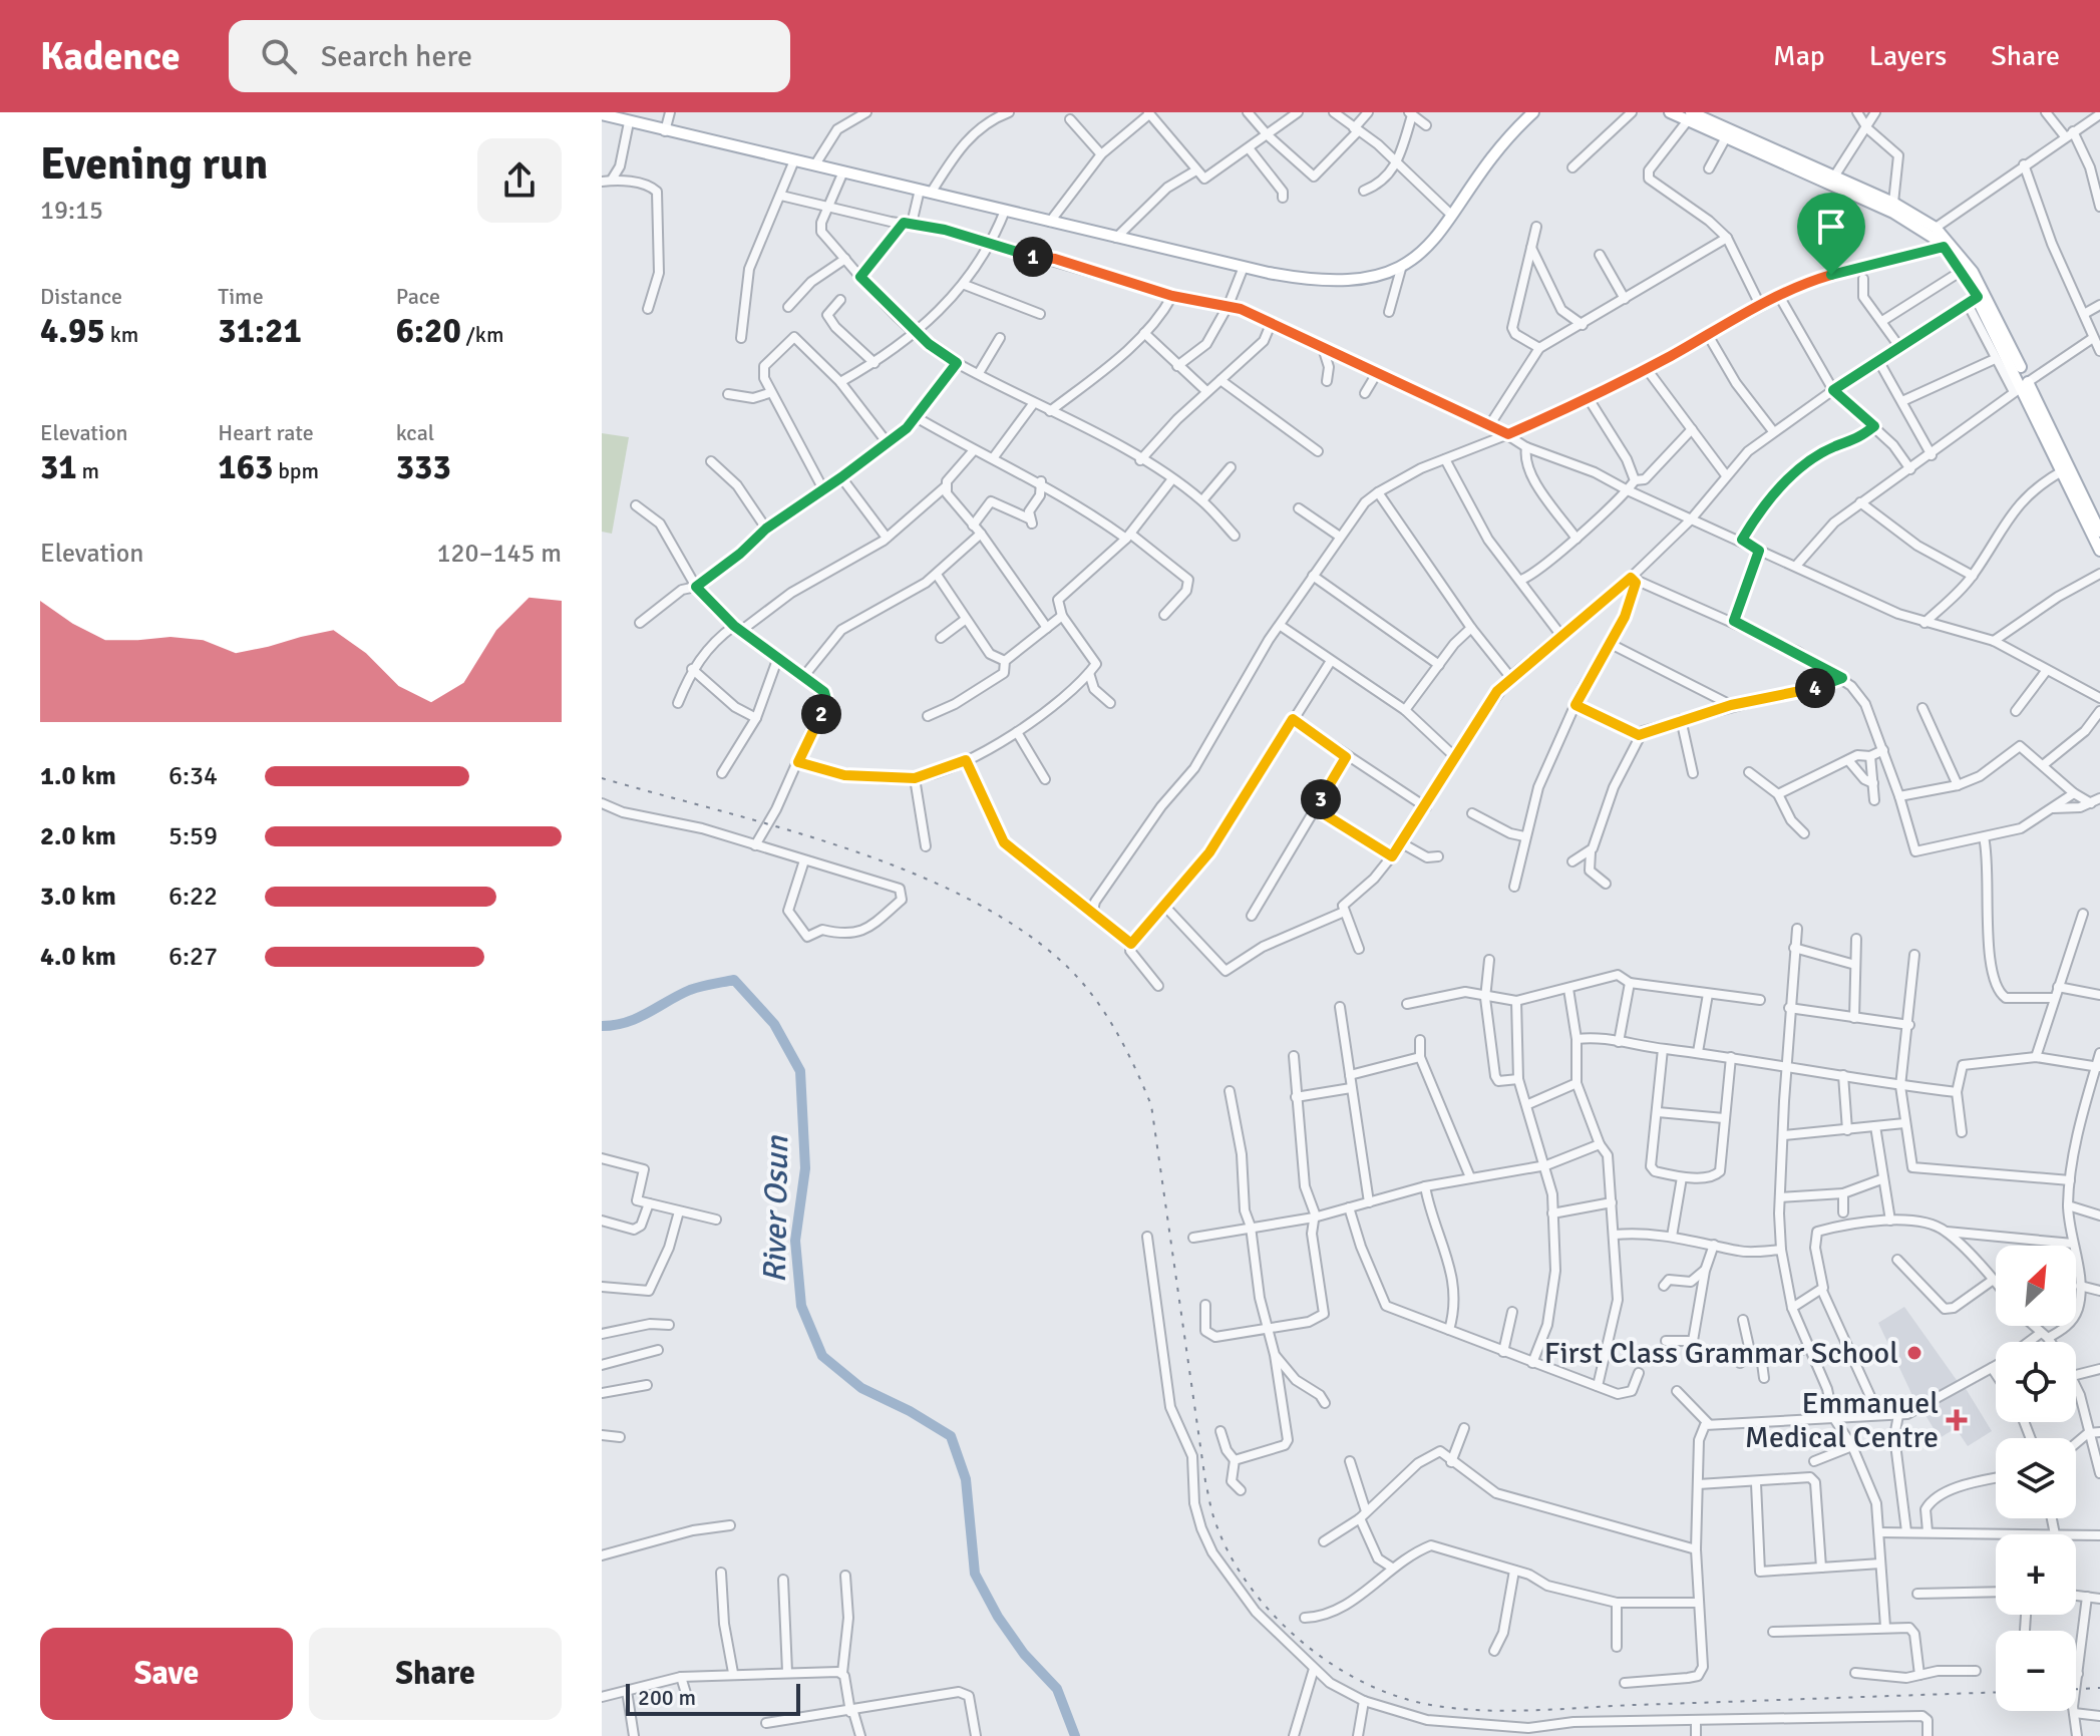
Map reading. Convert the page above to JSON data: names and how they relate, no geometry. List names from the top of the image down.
{
  "water": ["River Osun"],
  "places": {
    "other": ["First Class Grammar School"],
    "health": ["Emmanuel Medical Centre"]
  },
  "scale_bar": "200 m",
  "north": "top right",
  "page": {
    "header": "Kadence",
    "search": "Search here",
    "nav": ["Map", "Layers", "Share"],
    "heading": ["Evening run", "19:15"],
    "pins": [
      "1",
      "4",
      "2",
      "3"
    ],
    "stats": [
      ["Distance", "4.95 km"],
      ["Time", "31:21"],
      ["Pace", "6:20 /km"],
      ["Elevation", "31 m"],
      ["Heart rate", "163 bpm"],
      ["kcal", "333"]
    ],
    "chart": ["Elevation", "120–145 m"],
    "list": [
      {
        "name": "1.0 km",
        "note": "6:34"
      },
      {
        "name": "2.0 km",
        "note": "5:59"
      },
      {
        "name": "3.0 km",
        "note": "6:22"
      },
      {
        "name": "4.0 km",
        "note": "6:27"
      }
    ],
    "map_buttons": ["+", "−"],
    "buttons": ["Save", "Share"],
    "scale": "200 m"
  }
}
